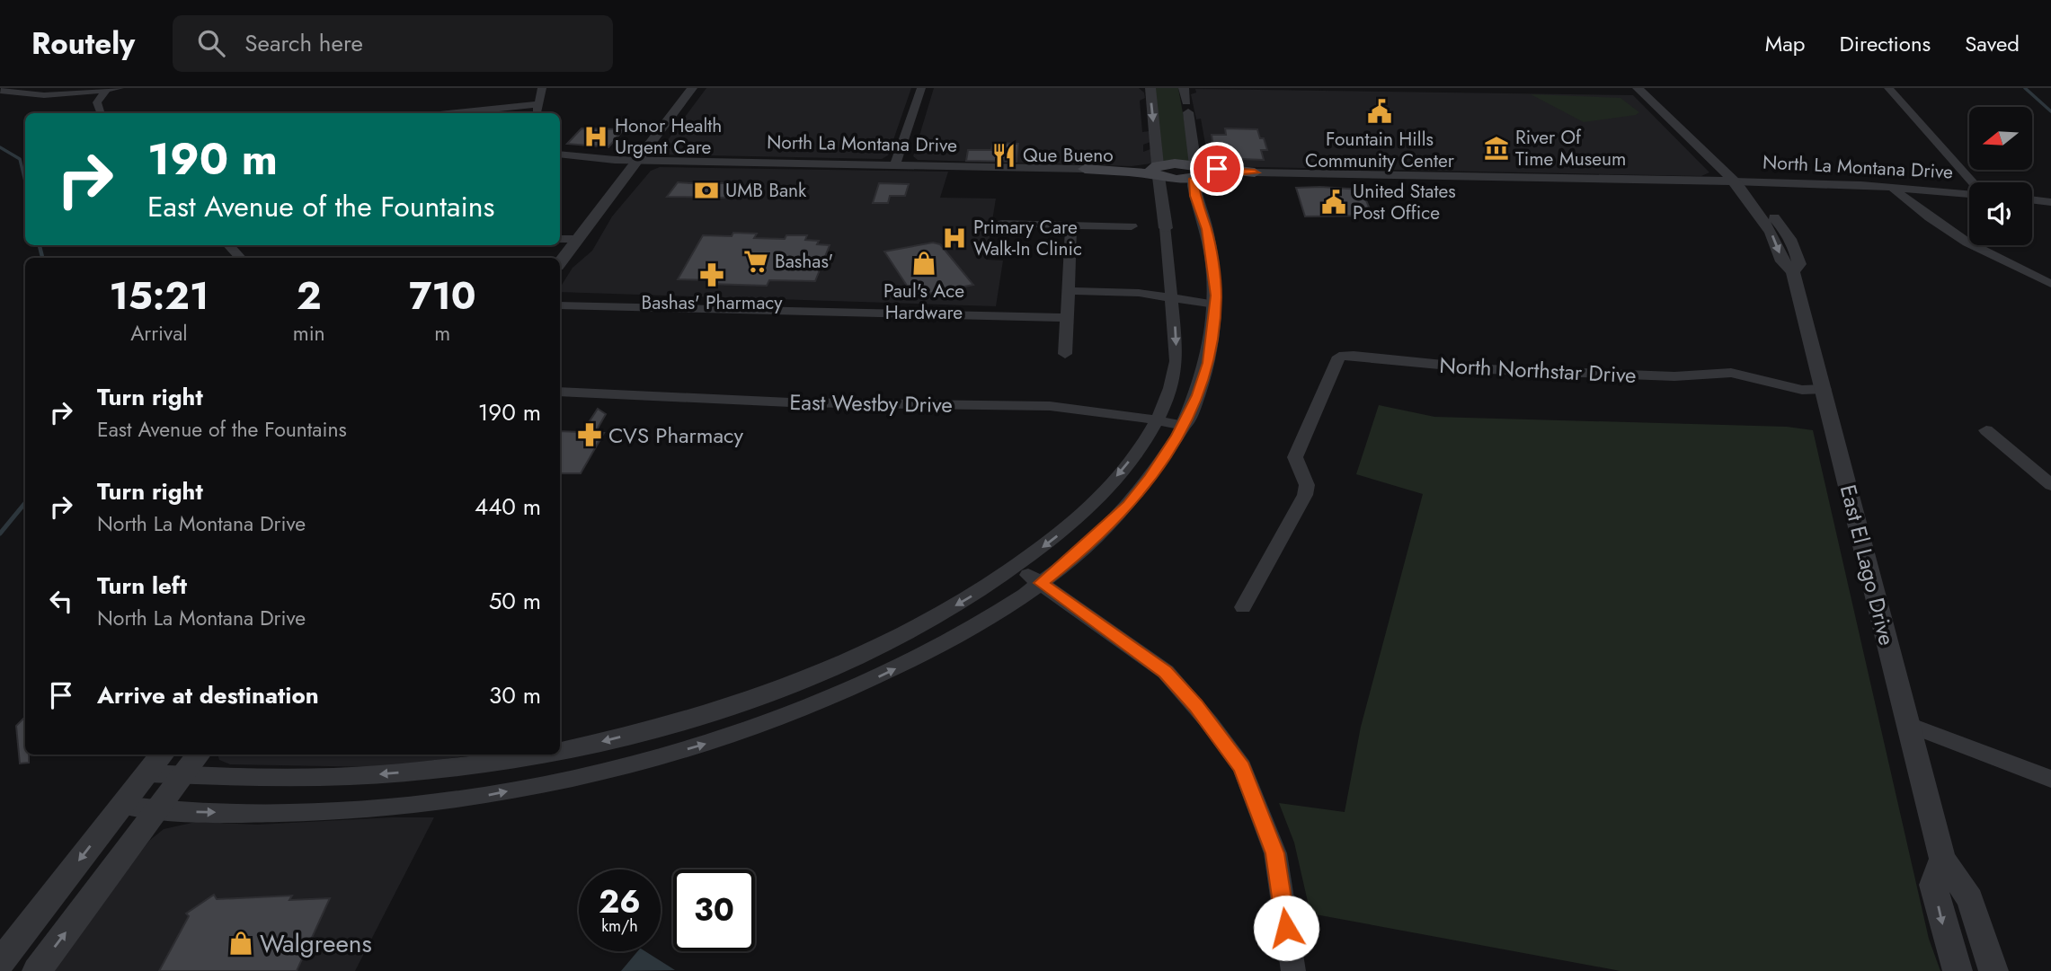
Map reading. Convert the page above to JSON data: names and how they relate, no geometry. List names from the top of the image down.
{
  "streets": {
    "main road": ["North La Montana Drive"],
    "street": ["North Northstar Drive", "East Westby Drive", "East El Lago Drive"]
  },
  "crossings": [
    ["North La Montana Drive", "East El Lago Drive"],
    ["North Northstar Drive", "East El Lago Drive"]
  ],
  "places": {
    "public building": ["Fountain Hills Community Center", "United States Post Office"],
    "hospital": ["Honor Health Urgent Care", "Primary Care Walk-In Clinic"],
    "museum": ["River Of Time Museum"],
    "restaurant": ["Que Bueno"],
    "bank": ["UMB Bank"],
    "supermarket": ["Bashas'"],
    "shop": ["Paul's Ace Hardware", "Walgreens"],
    "pharmacy": ["Bashas' Pharmacy", "CVS Pharmacy"]
  },
  "north": "left",
  "page": {
    "header": "Routely",
    "search": "Search here",
    "nav": ["Map", "Directions", "Saved"],
    "turn": ["190 m", "East Avenue of the Fountains"],
    "eta": [
      "15:21",
      "Arrival",
      "2",
      "min",
      "710",
      "m"
    ],
    "list": [
      {
        "name": "Turn right",
        "note": "East Avenue of the Fountains",
        "value": "190 m"
      },
      {
        "name": "Turn right",
        "note": "North La Montana Drive",
        "value": "440 m"
      },
      {
        "name": "Turn left",
        "note": "North La Montana Drive",
        "value": "50 m"
      },
      {
        "name": "Arrive at destination",
        "value": "30 m"
      }
    ],
    "speed": "26 km/h",
    "limit": "30"
  }
}
